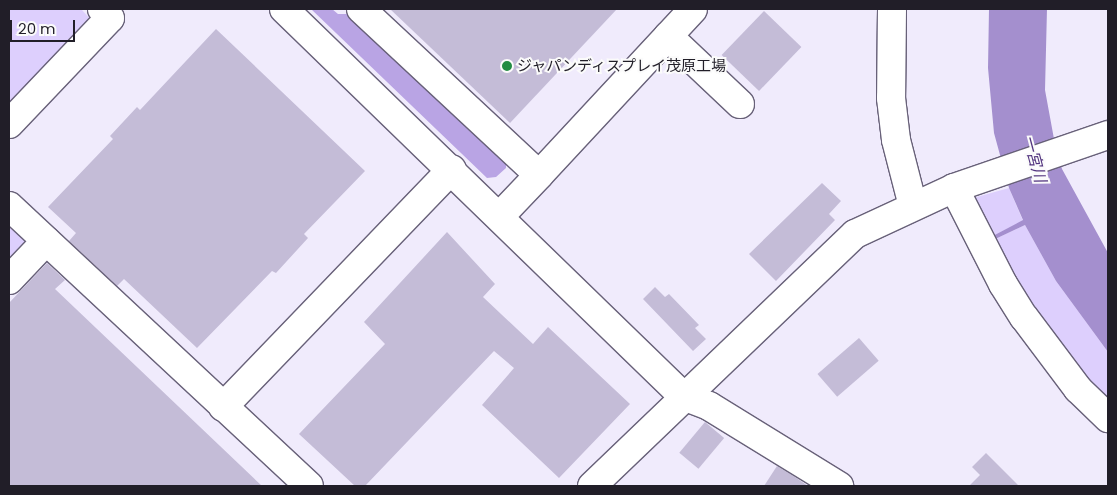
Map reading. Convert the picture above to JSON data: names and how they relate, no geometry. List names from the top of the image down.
{
  "water": ["一宮川"],
  "places": ["ジャパンディスプレイ茂原工場"],
  "scale_bar": "20 m"
}
